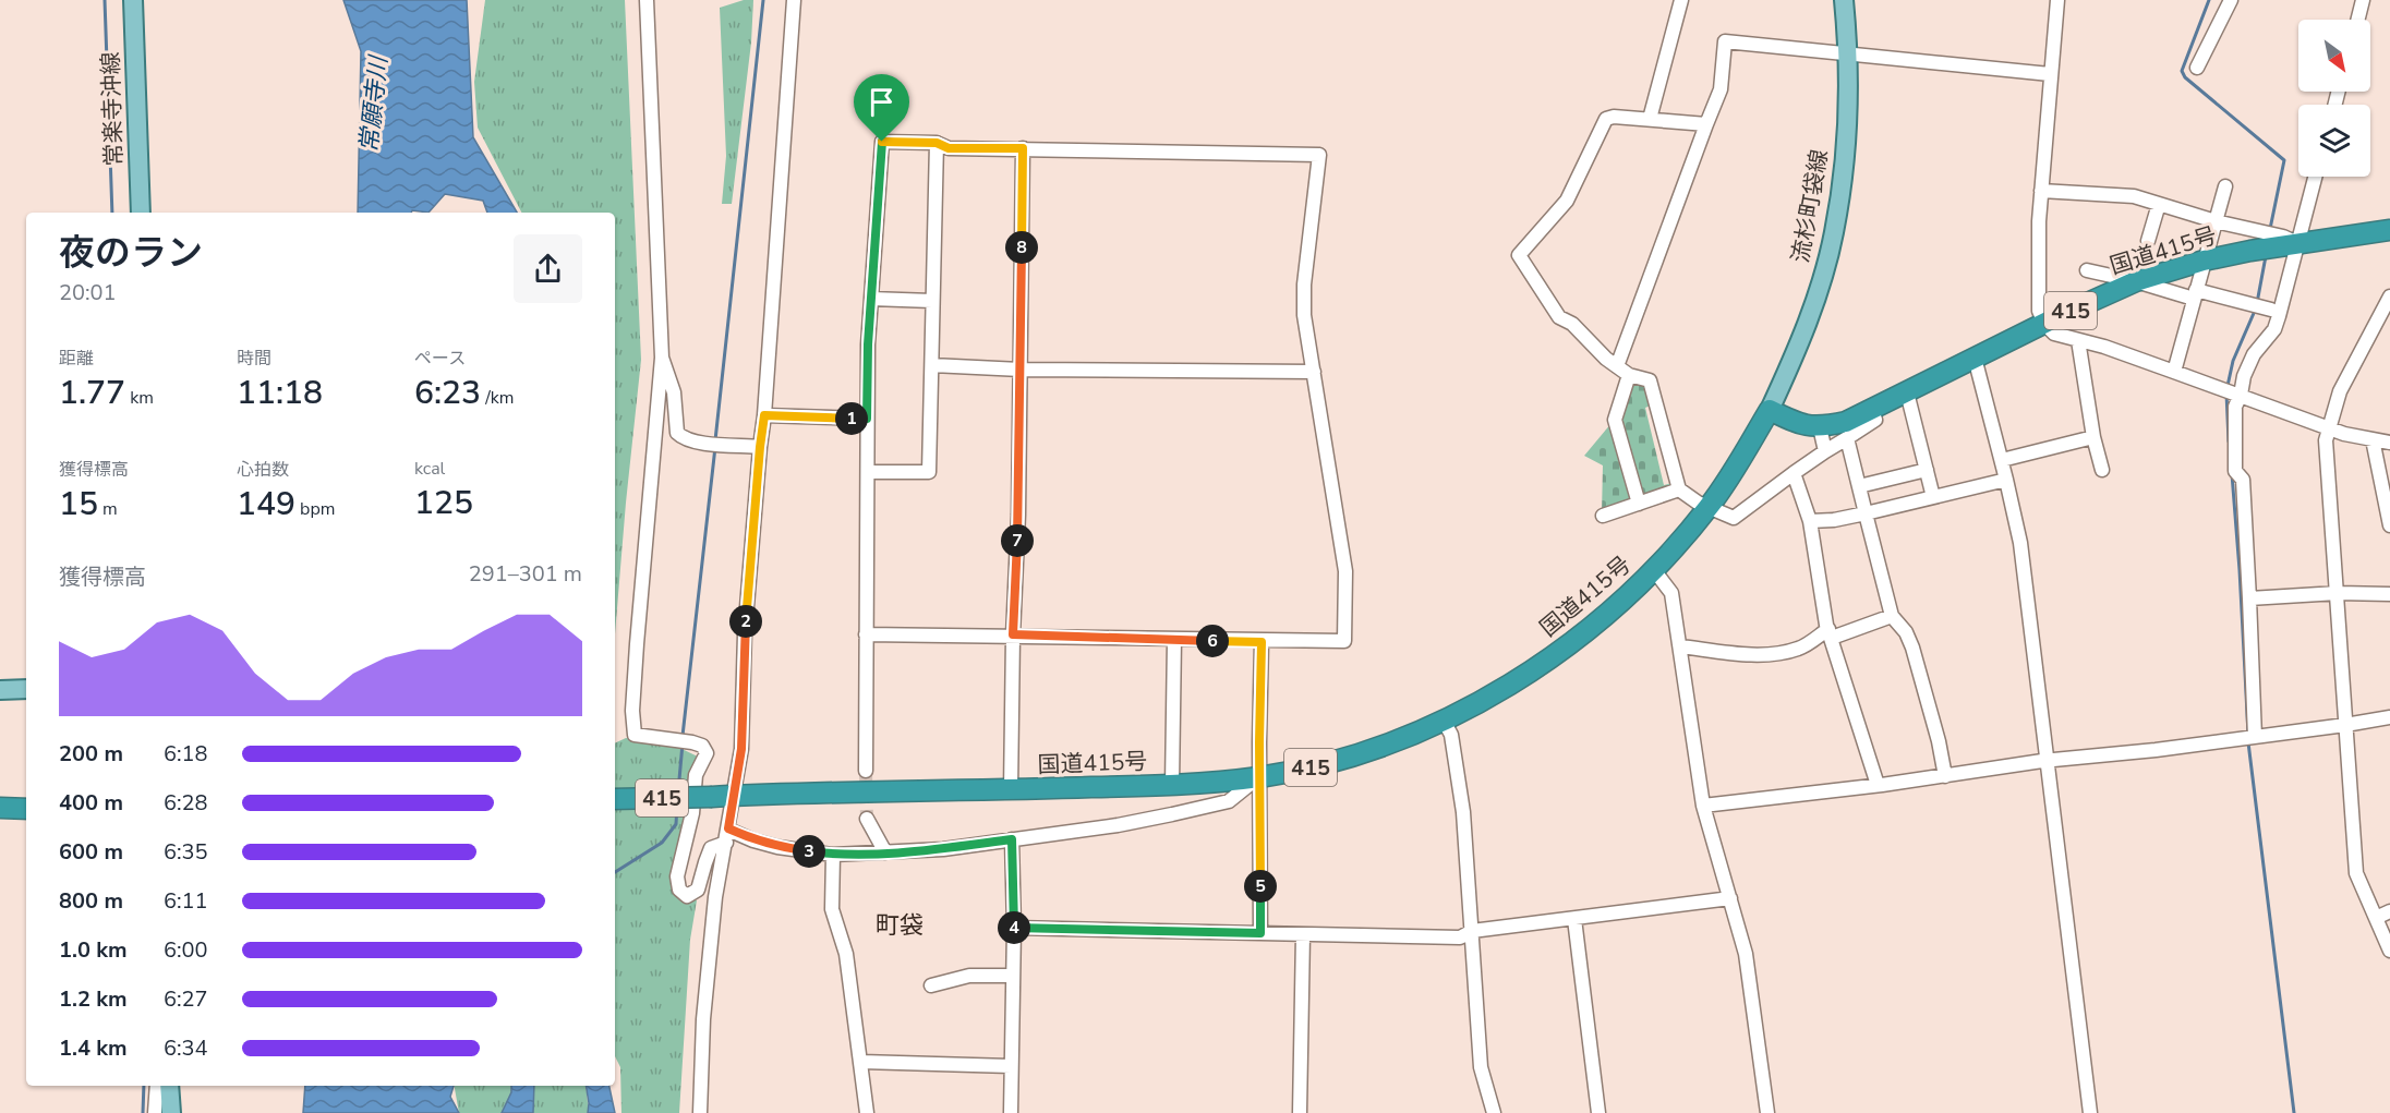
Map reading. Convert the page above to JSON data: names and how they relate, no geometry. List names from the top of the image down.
{
  "streets": {
    "highway": ["国道415号", "415"],
    "main road": ["常楽寺沖線", "流杉町袋線"]
  },
  "crossings": [
    ["流杉町袋線", "国道415号"]
  ],
  "districts": ["町袋"],
  "water": ["常願寺川"],
  "north": "bottom right",
  "page": {
    "heading": ["夜のラン", "20:01"],
    "pins": [
      "8",
      "1",
      "7",
      "2",
      "6",
      "3",
      "5",
      "4"
    ],
    "stats": [
      ["距離", "1.77 km"],
      ["時間", "11:18"],
      ["ペース", "6:23 /km"],
      ["獲得標高", "15 m"],
      ["心拍数", "149 bpm"],
      ["kcal", "125"]
    ],
    "chart": ["獲得標高", "291–301 m"],
    "list": [
      {
        "name": "200 m",
        "note": "6:18"
      },
      {
        "name": "400 m",
        "note": "6:28"
      },
      {
        "name": "600 m",
        "note": "6:35"
      },
      {
        "name": "800 m",
        "note": "6:11"
      },
      {
        "name": "1.0 km",
        "note": "6:00"
      },
      {
        "name": "1.2 km",
        "note": "6:27"
      },
      {
        "name": "1.4 km",
        "note": "6:34"
      }
    ]
  }
}
